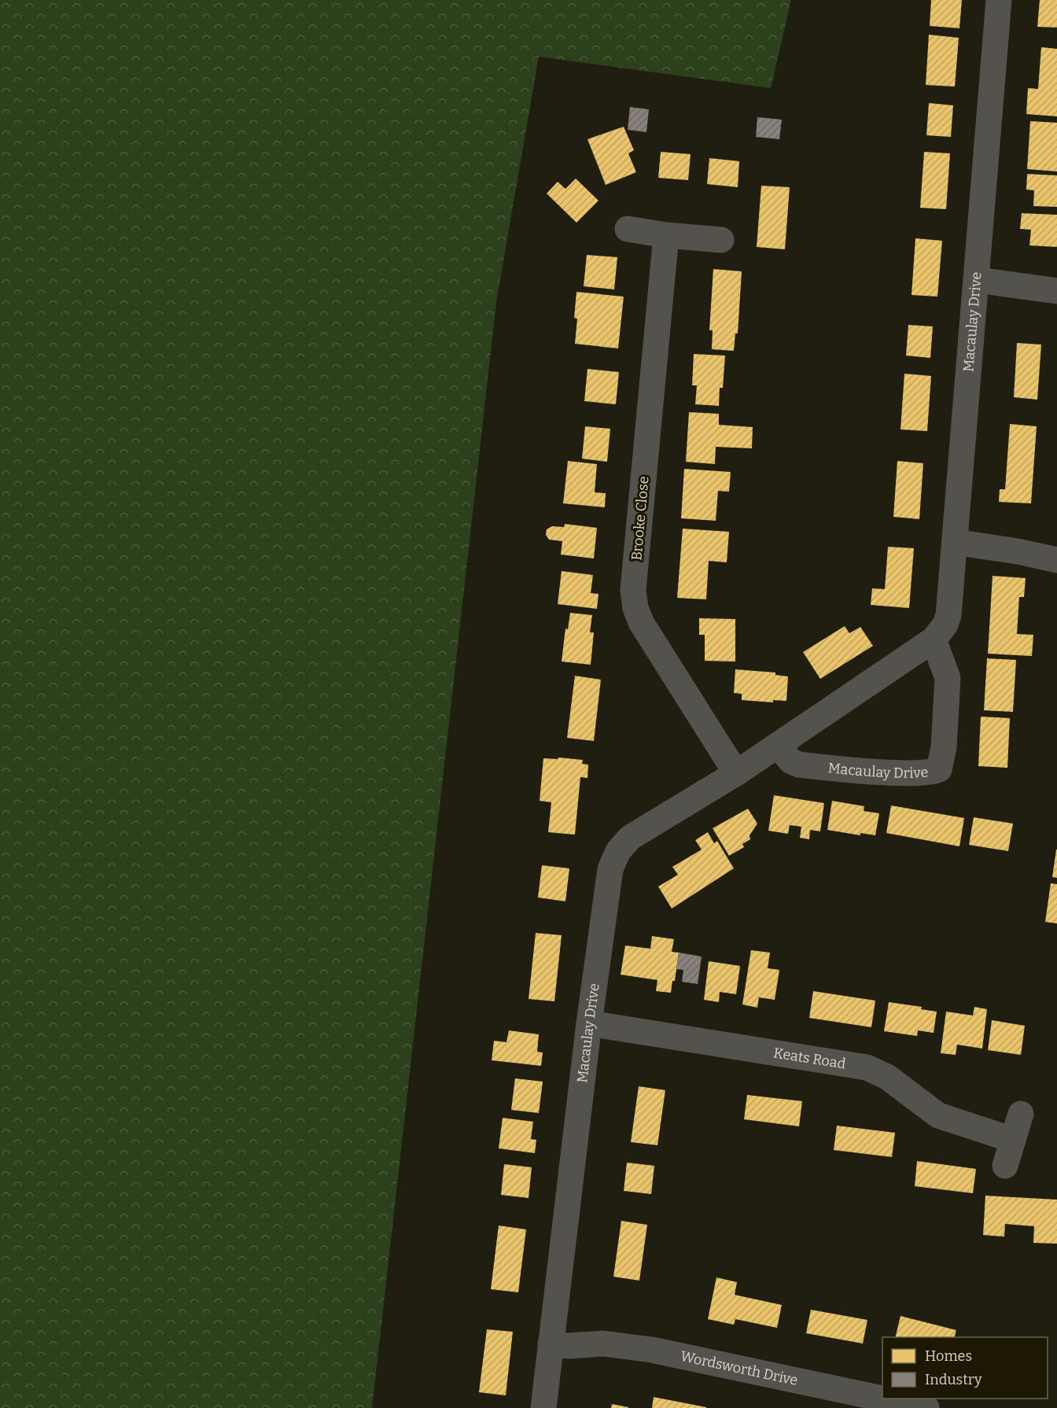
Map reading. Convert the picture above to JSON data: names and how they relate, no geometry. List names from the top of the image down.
{
  "streets": {
    "street": [
      "Macaulay Drive",
      "Brooke Close",
      "Keats Road",
      "Wordsworth Drive"
    ]
  },
  "crossings": [
    ["Macaulay Drive", "Brooke Close"],
    ["Macaulay Drive", "Keats Road"],
    ["Macaulay Drive", "Wordsworth Drive"]
  ],
  "legend": ["Homes", "Industry"]
}
